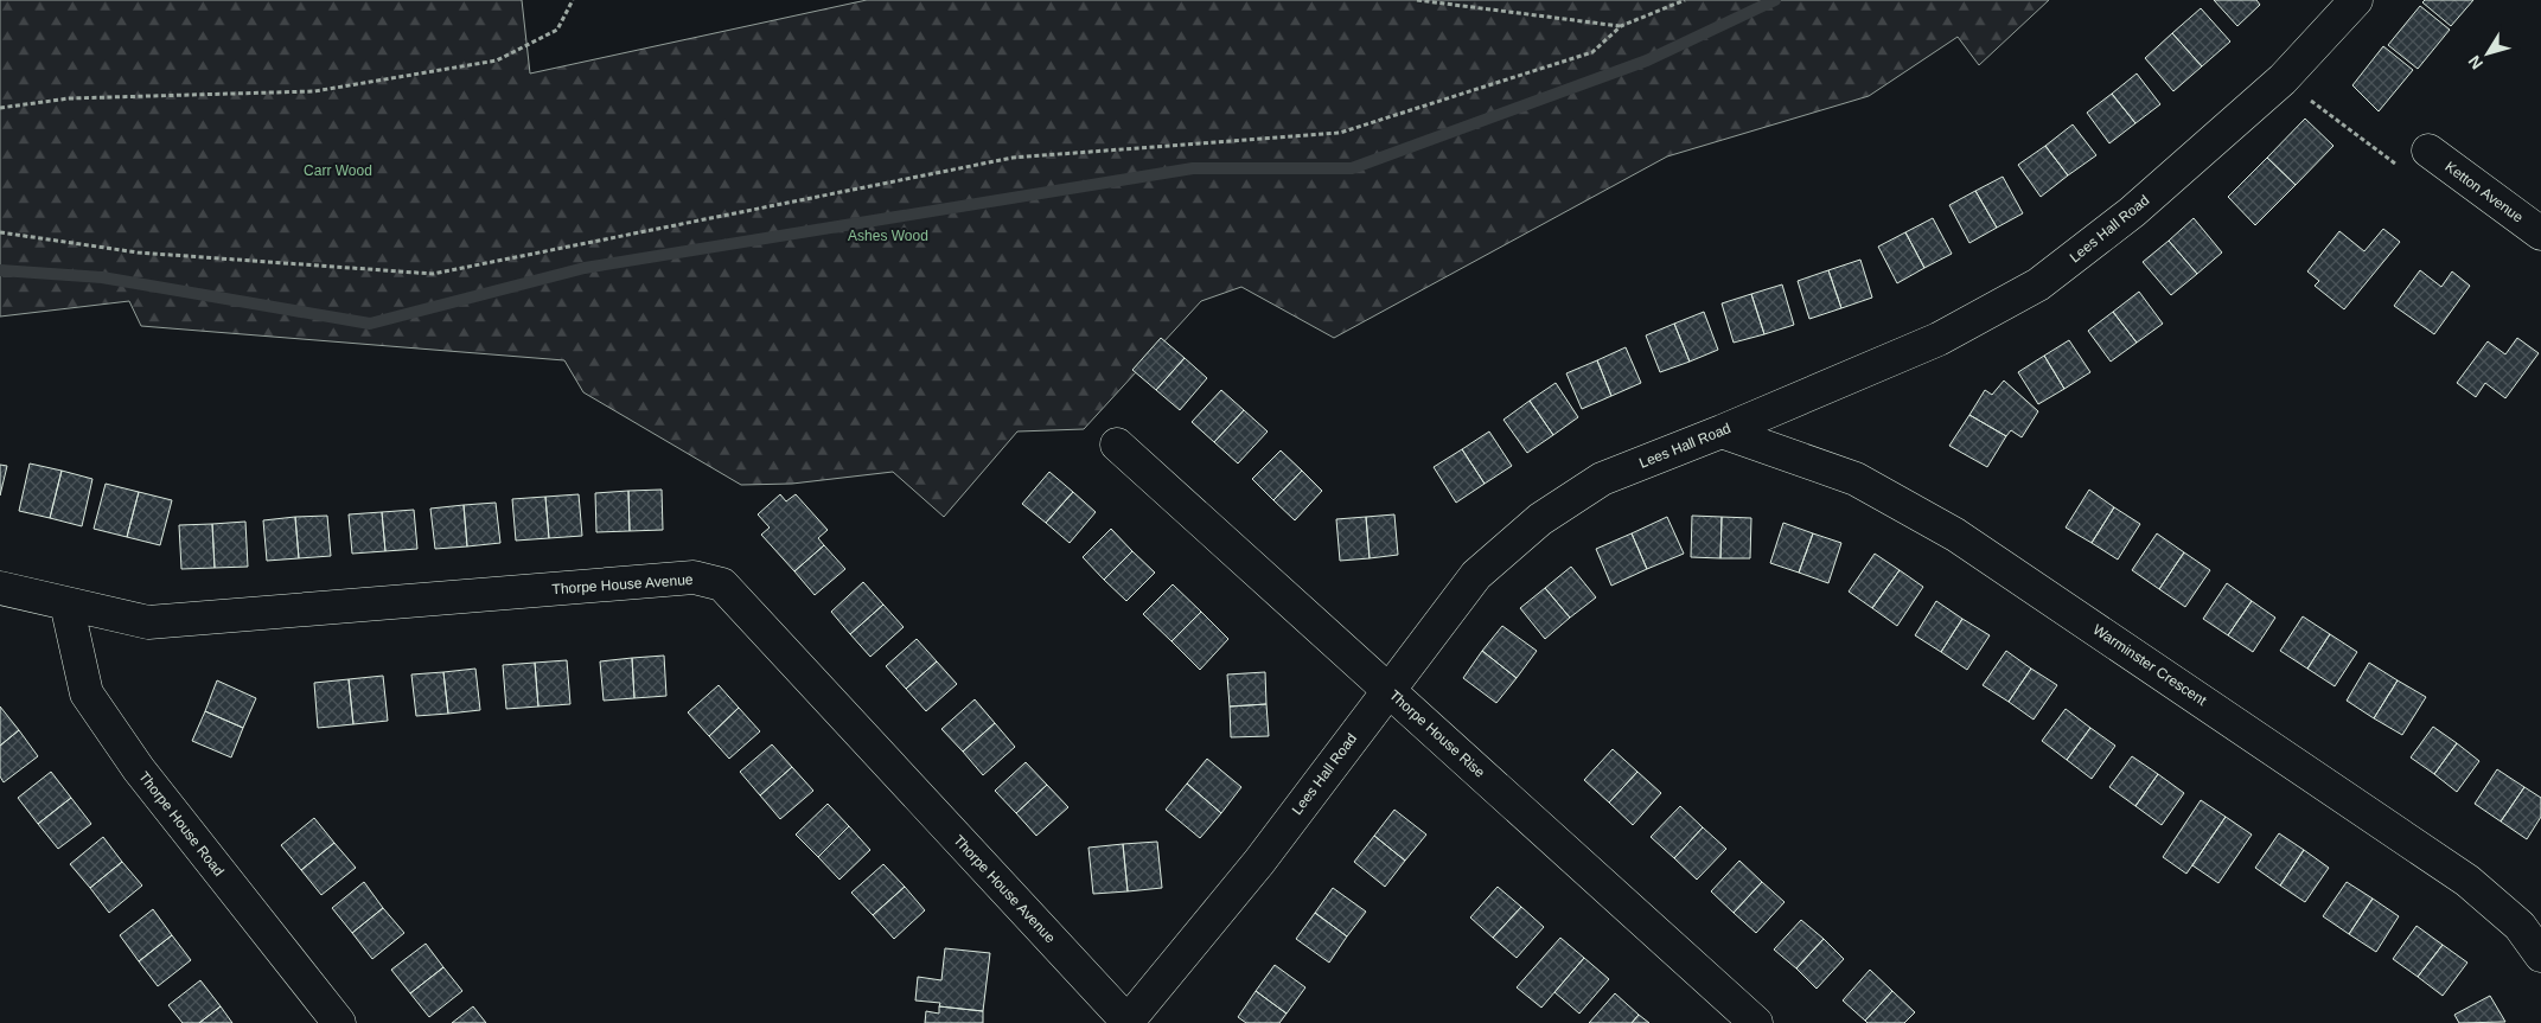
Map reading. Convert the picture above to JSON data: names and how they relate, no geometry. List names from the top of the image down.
{
  "streets": {
    "street": [
      "Ketton Avenue",
      "Lees Hall Road",
      "Thorpe House Avenue",
      "Warminster Crescent",
      "Thorpe House Rise",
      "Thorpe House Road"
    ]
  },
  "crossings": [
    ["Lees Hall Road", "Thorpe House Avenue"],
    ["Lees Hall Road", "Warminster Crescent"],
    ["Lees Hall Road", "Thorpe House Rise"],
    ["Thorpe House Avenue", "Thorpe House Road"]
  ],
  "parks": ["Carr Wood", "Ashes Wood"],
  "north": "bottom left"
}
